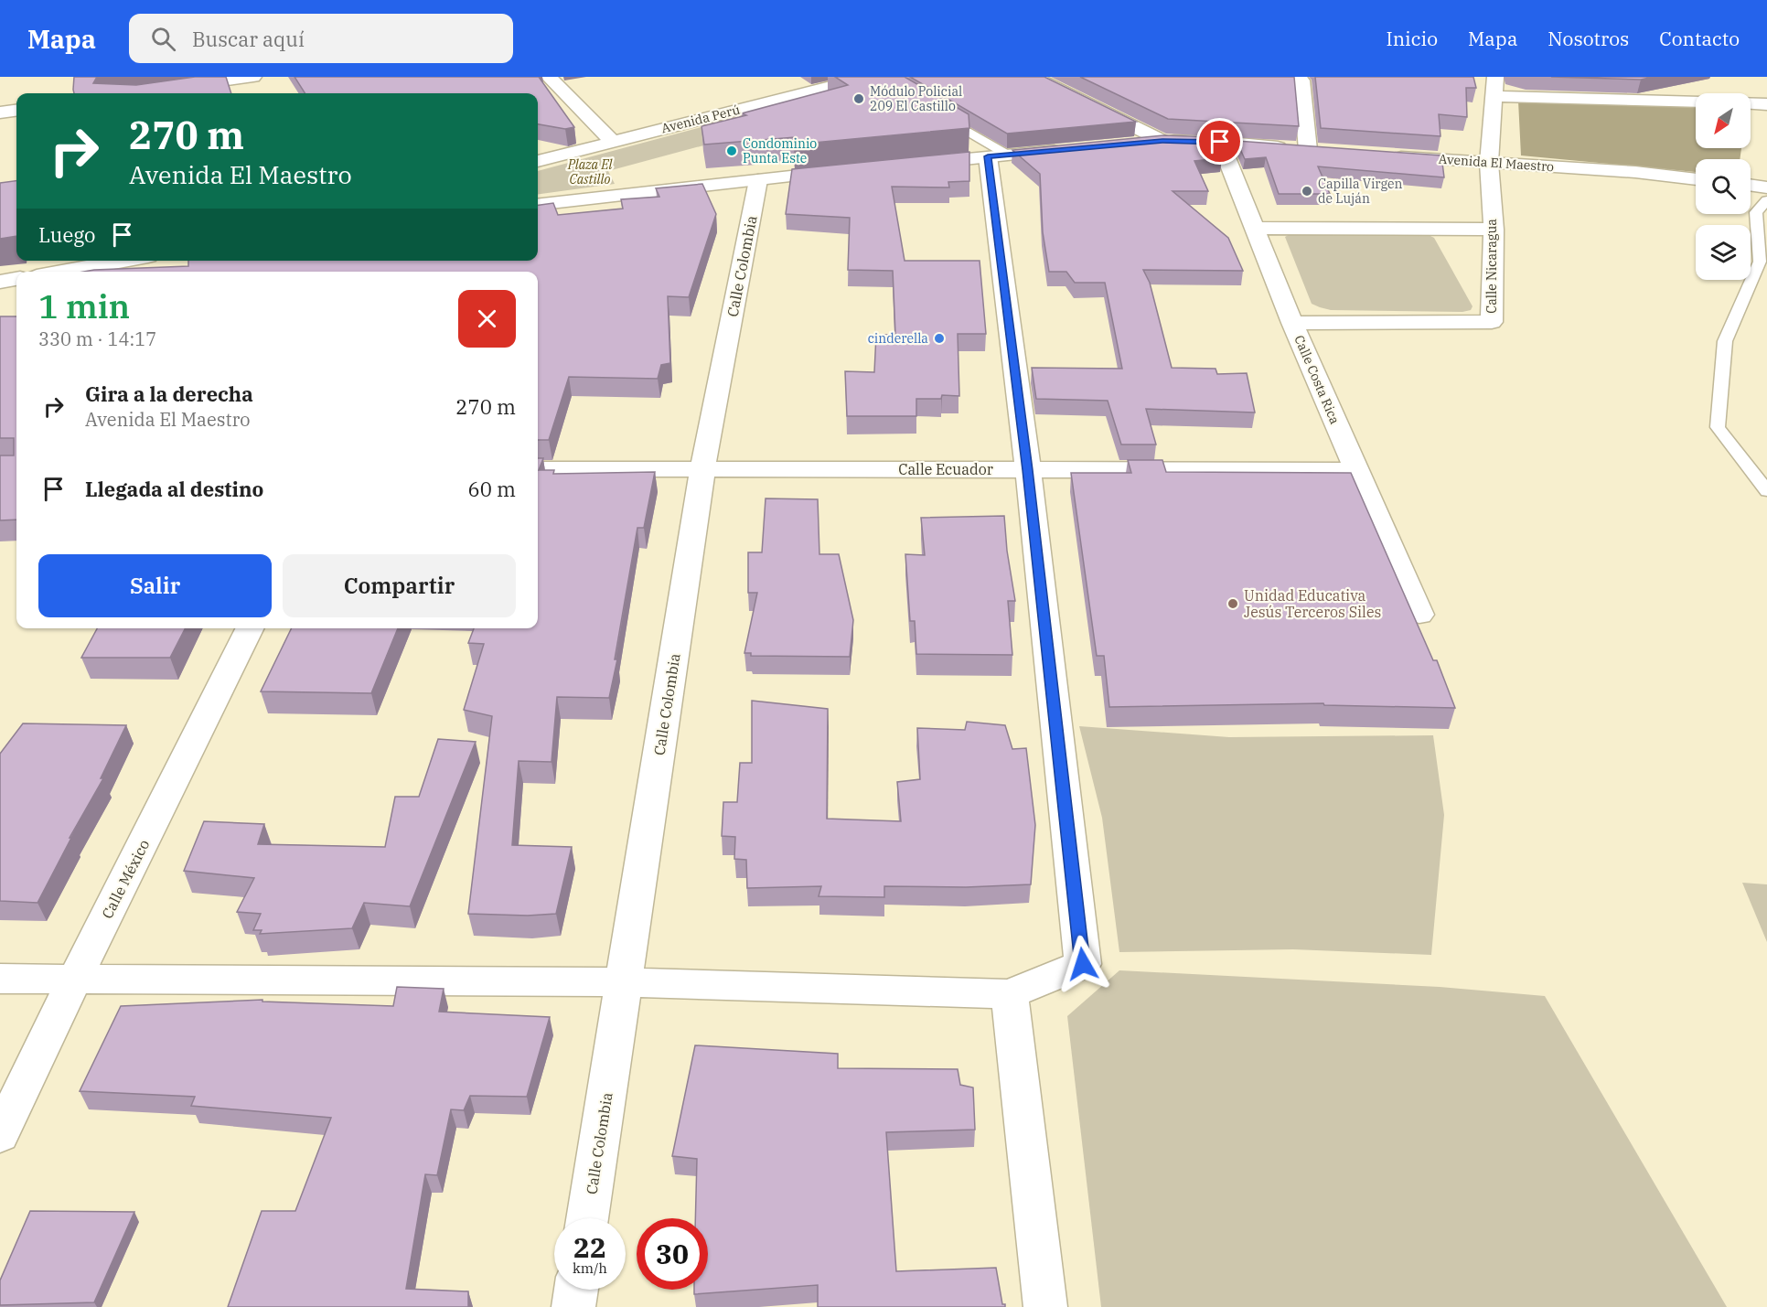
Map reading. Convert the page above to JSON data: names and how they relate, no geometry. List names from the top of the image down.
{
  "streets": {
    "street": [
      "Avenida Perú",
      "Avenida El Maestro",
      "Calle Colombia",
      "Calle Nicaragua",
      "Calle Costa Rica",
      "Calle Ecuador",
      "Calle México"
    ]
  },
  "crossings": [
    ["Avenida El Maestro", "Calle Nicaragua"],
    ["Calle Colombia", "Calle Ecuador"],
    ["Calle Nicaragua", "Calle Costa Rica"],
    ["Calle Costa Rica", "Calle Ecuador"]
  ],
  "parks": ["Plaza El Castillo"],
  "places": [
    "Módulo Policial 209 El Castillo",
    "Condominio Punta Este",
    "Capilla Virgen de Luján",
    "cinderella",
    "Unidad Educativa Jesús Terceros Siles"
  ],
  "north": "bottom left",
  "page": {
    "header": "Mapa",
    "search": "Buscar aquí",
    "nav": [
      "Inicio",
      "Mapa",
      "Nosotros",
      "Contacto"
    ],
    "turn": ["270 m", "Avenida El Maestro"],
    "then": "Luego",
    "heading": ["1 min", "330 m · 14:17"],
    "list": [
      {
        "name": "Gira a la derecha",
        "note": "Avenida El Maestro",
        "value": "270 m"
      },
      {
        "name": "Llegada al destino",
        "value": "60 m"
      }
    ],
    "buttons": ["Salir", "Compartir"],
    "speed": "22 km/h",
    "limit": "30"
  }
}
